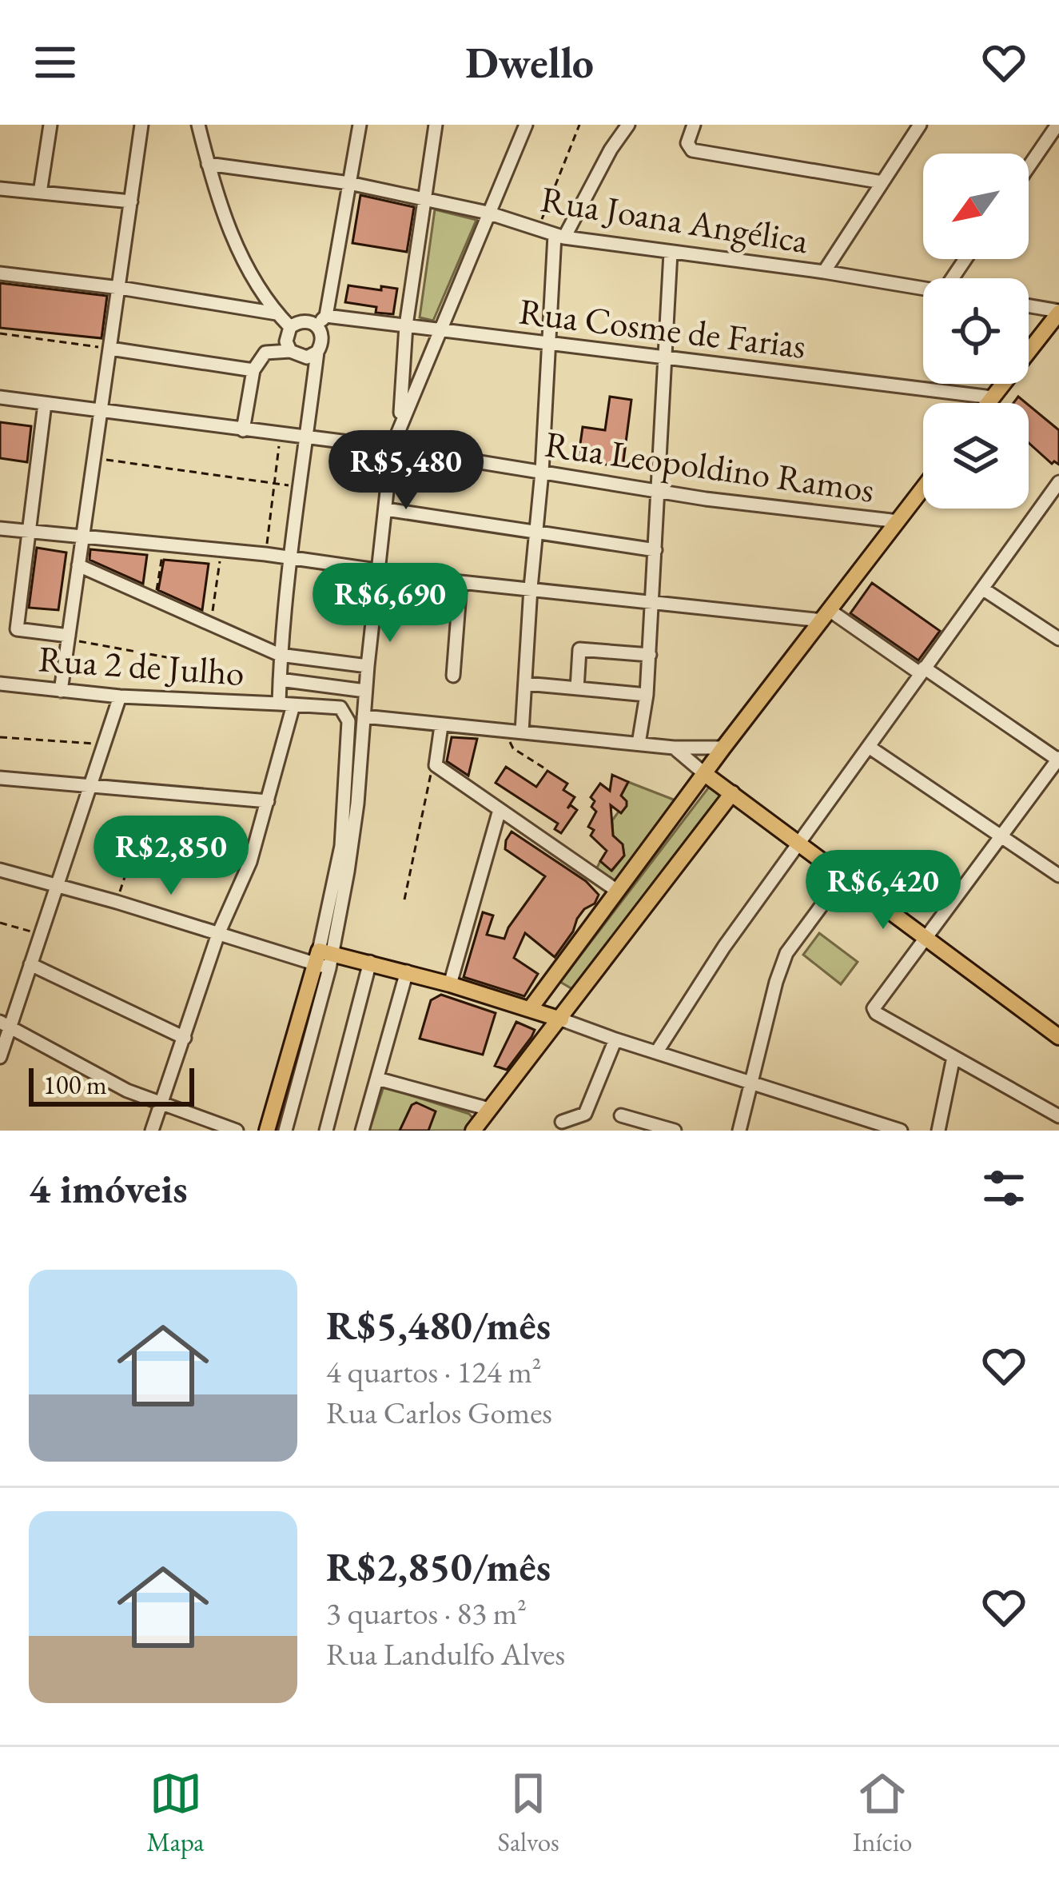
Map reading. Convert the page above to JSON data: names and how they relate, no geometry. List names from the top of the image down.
{
  "streets": {
    "street": [
      "Rua Joana Angélica",
      "Rua Cosme de Farias",
      "Rua Leopoldino Ramos",
      "Rua 2 de Julho"
    ]
  },
  "scale_bar": "100 m",
  "north": "bottom left",
  "page": {
    "header": "Dwello",
    "price": [
      "R$5,480",
      "R$6,690",
      "R$2,850",
      "R$6,420"
    ],
    "scale": "100 m",
    "heading": "4 imóveis",
    "list": [
      {
        "name": "R$5,480/mês",
        "note": "4 quartos · 124 m² · Rua Carlos Gomes"
      },
      {
        "name": "R$2,850/mês",
        "note": "3 quartos · 83 m² · Rua Landulfo Alves"
      }
    ],
    "tabs": ["Mapa", "Salvos", "Início"]
  }
}
